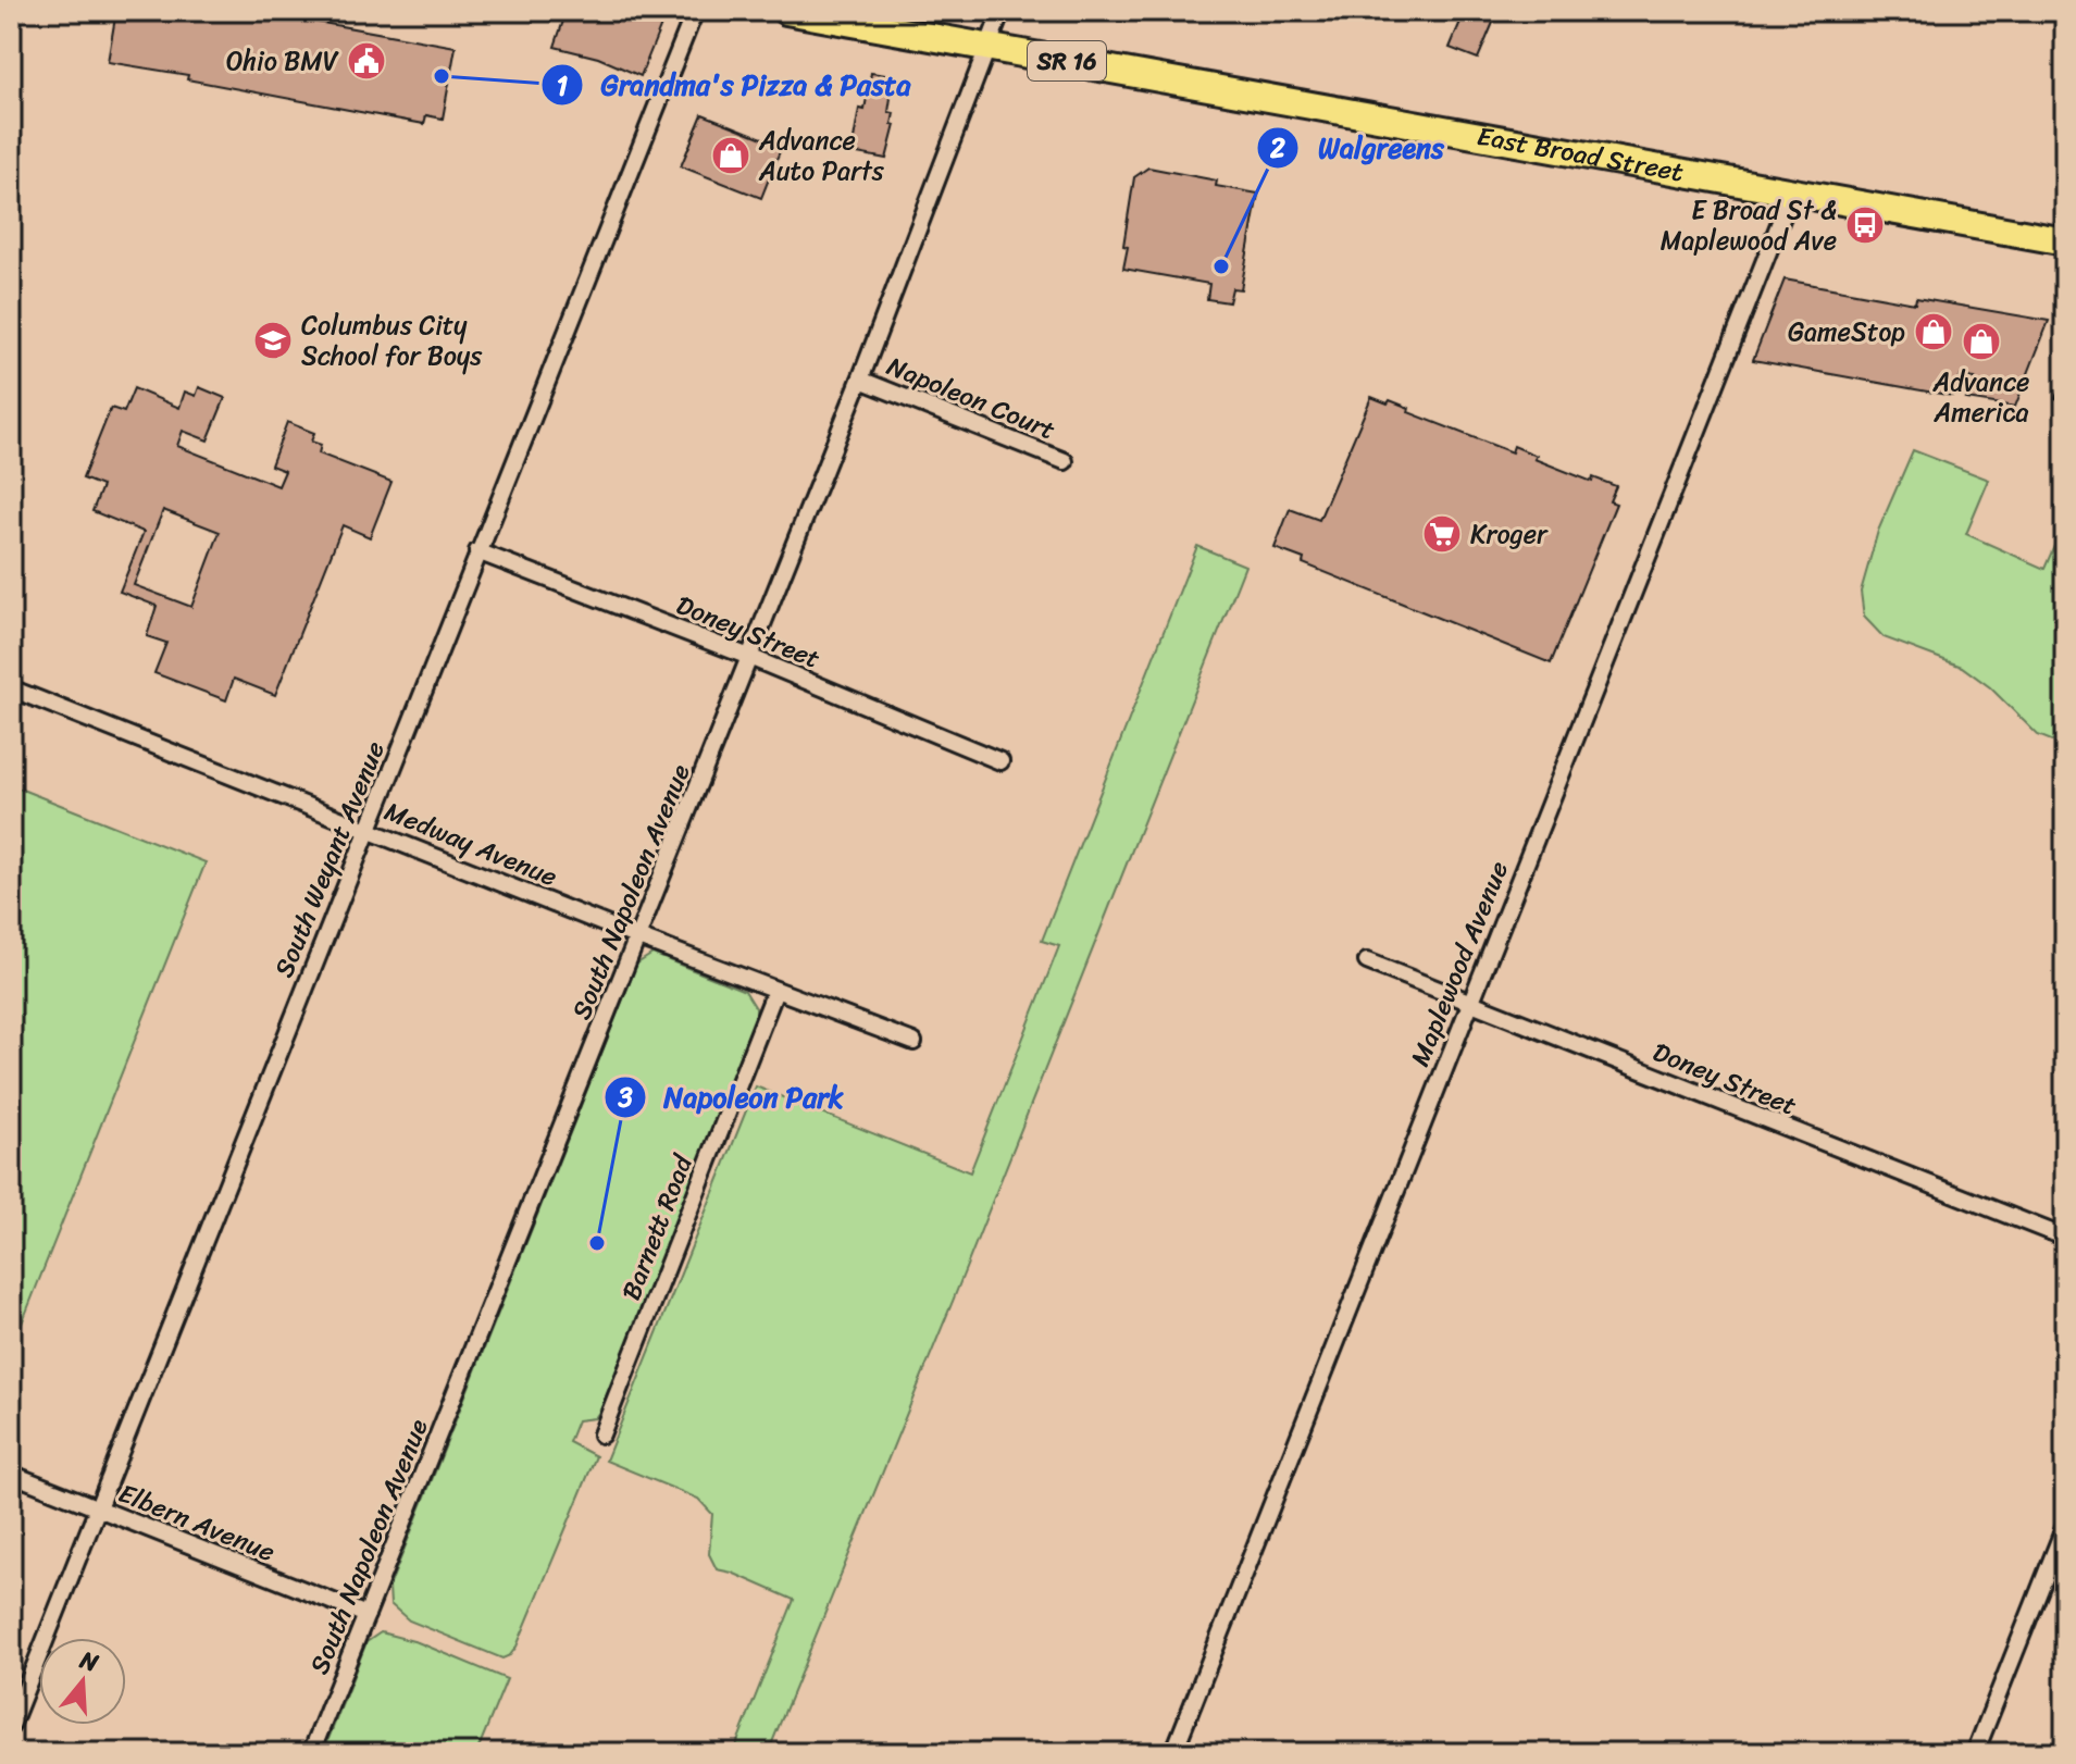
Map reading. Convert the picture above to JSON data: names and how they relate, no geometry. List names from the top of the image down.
{
  "streets": {
    "main road": ["SR 16", "East Broad Street"],
    "street": [
      "Napoleon Court",
      "Doney Street",
      "Medway Avenue",
      "South Weyant Avenue",
      "South Napoleon Avenue",
      "Maplewood Avenue",
      "Barnett Road",
      "Elbern Avenue"
    ]
  },
  "crossings": [
    ["East Broad Street", "South Napoleon Avenue"],
    ["East Broad Street", "Maplewood Avenue"],
    ["Napoleon Court", "South Napoleon Avenue"],
    ["Doney Street", "South Weyant Avenue"],
    ["Doney Street", "South Napoleon Avenue"],
    ["Doney Street", "Maplewood Avenue"],
    ["Medway Avenue", "South Weyant Avenue"],
    ["Medway Avenue", "South Napoleon Avenue"],
    ["Medway Avenue", "Barnett Road"],
    ["South Weyant Avenue", "Elbern Avenue"],
    ["South Napoleon Avenue", "Elbern Avenue"]
  ],
  "places": {
    "public building": ["Ohio BMV"],
    "other": ["Grandma's Pizza & Pasta", "Walgreens", "Napoleon Park"],
    "shop": ["Advance Auto Parts", "GameStop", "Advance America"],
    "bus stop": ["E Broad St & Maplewood Ave"],
    "school or university": ["Columbus City School for Boys"],
    "supermarket": ["Kroger"]
  },
  "north": "top"
}
